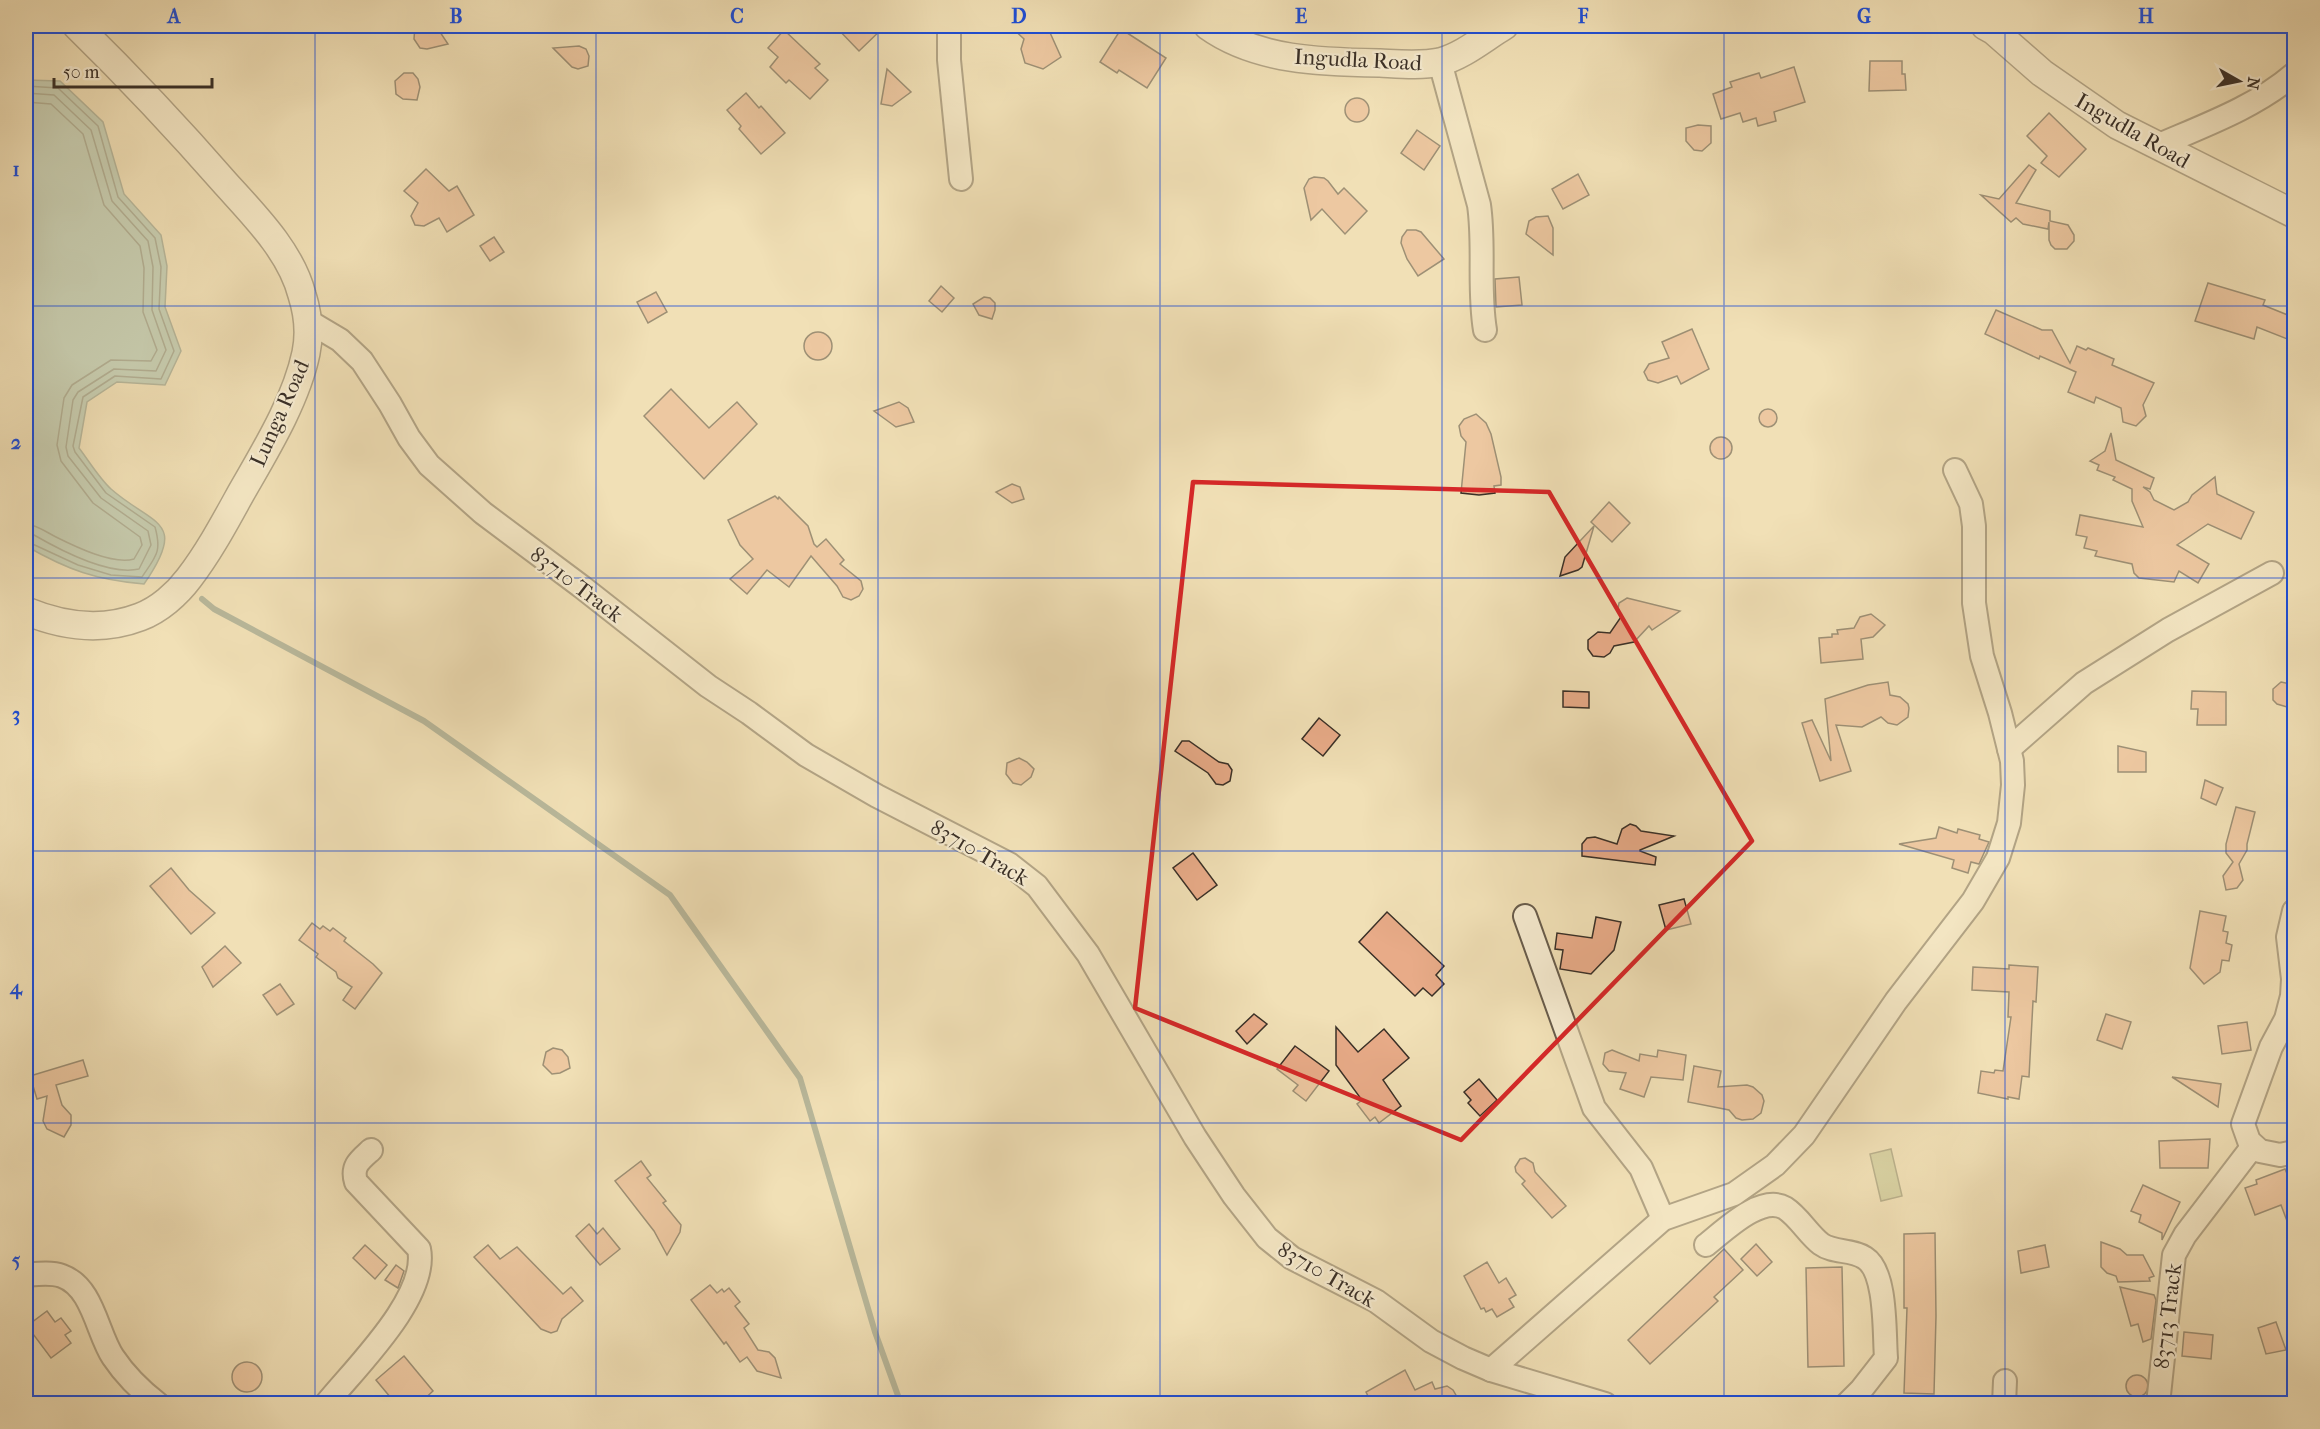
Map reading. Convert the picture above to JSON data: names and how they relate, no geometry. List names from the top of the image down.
{
  "streets": {
    "street": [
      "Ingudla Road",
      "Lunga Road",
      "83710 Track",
      "83713 Track"
    ]
  },
  "crossings": [
    ["Lunga Road", "83710 Track"]
  ],
  "scale_bar": "50 m",
  "north": "right",
  "grid": {
    "columns": [
      "A",
      "B",
      "C",
      "D",
      "E",
      "F",
      "G",
      "H"
    ],
    "rows": [
      "1",
      "2",
      "3",
      "4",
      "5"
    ]
  }
}
